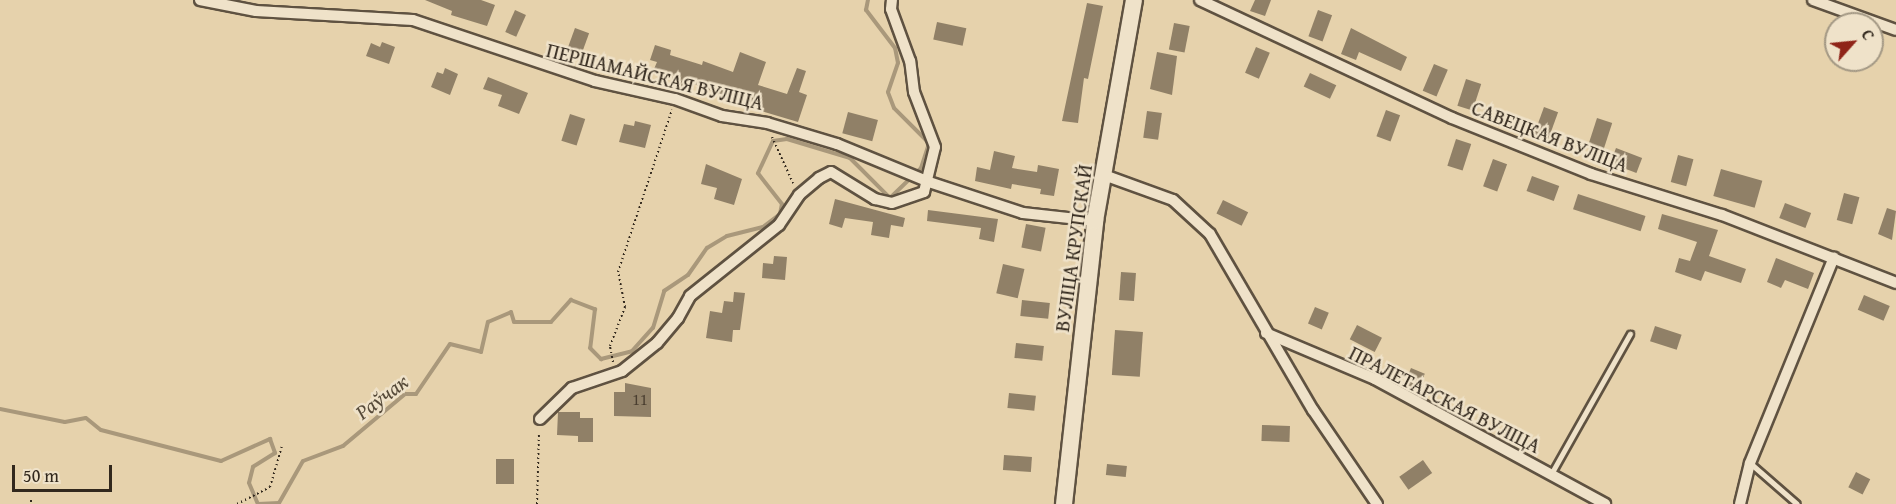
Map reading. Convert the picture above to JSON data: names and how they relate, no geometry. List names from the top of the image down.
{
  "streets": {
    "street": [
      "ПЕРШАМАЙСКАЯ ВУЛІЦА",
      "САВЕЦКАЯ ВУЛІЦА",
      "ВУЛІЦА КРУПСКАЙ",
      "ПРАЛЕТАРСКАЯ ВУЛІЦА"
    ]
  },
  "crossings": [
    ["ПЕРШАМАЙСКАЯ ВУЛІЦА", "ВУЛІЦА КРУПСКАЙ"]
  ],
  "water": ["Раўчак"],
  "house_numbers": ["11"],
  "scale_bar": "50 m",
  "north": "top right"
}
